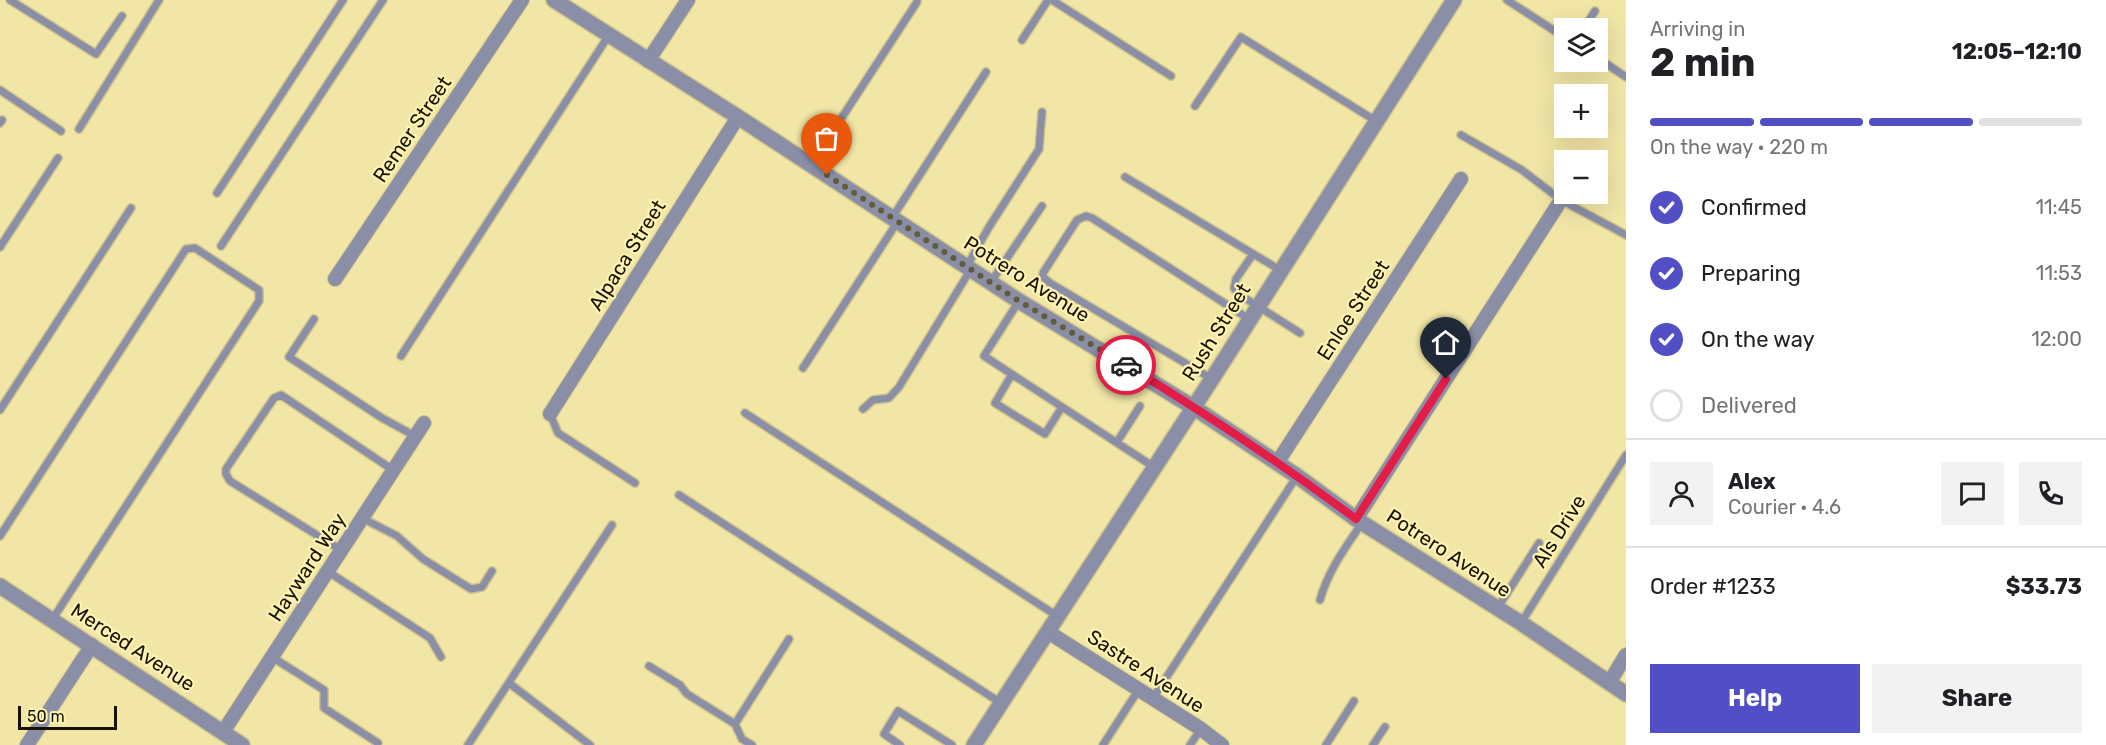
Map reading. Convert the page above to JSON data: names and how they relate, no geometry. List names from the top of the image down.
{
  "streets": {
    "street": [
      "Remer Street",
      "Alpaca Street",
      "Potrero Avenue",
      "Enloe Street",
      "Rush Street",
      "Hayward Way",
      "Merced Avenue",
      "Sastre Avenue"
    ],
    "lane": ["Als Drive"]
  },
  "crossings": [
    ["Alpaca Street", "Potrero Avenue"],
    ["Potrero Avenue", "Enloe Street"],
    ["Potrero Avenue", "Rush Street"],
    ["Potrero Avenue", "Als Drive"],
    ["Rush Street", "Sastre Avenue"],
    ["Hayward Way", "Merced Avenue"]
  ],
  "scale_bar": "50 m",
  "page": {
    "heading": ["2 min", "Arriving in", "12:05–12:10"],
    "panel": [
      "Alex",
      "Courier · 4.6",
      "Order #1233",
      "$33.73"
    ],
    "map_buttons": ["+", "−"],
    "bar": "On the way · 220 m",
    "list": [
      ["Confirmed", "11:45"],
      ["Preparing", "11:53"],
      ["On the way", "12:00"],
      "Delivered"
    ],
    "buttons": ["Help", "Share"],
    "scale": "50 m"
  }
}
